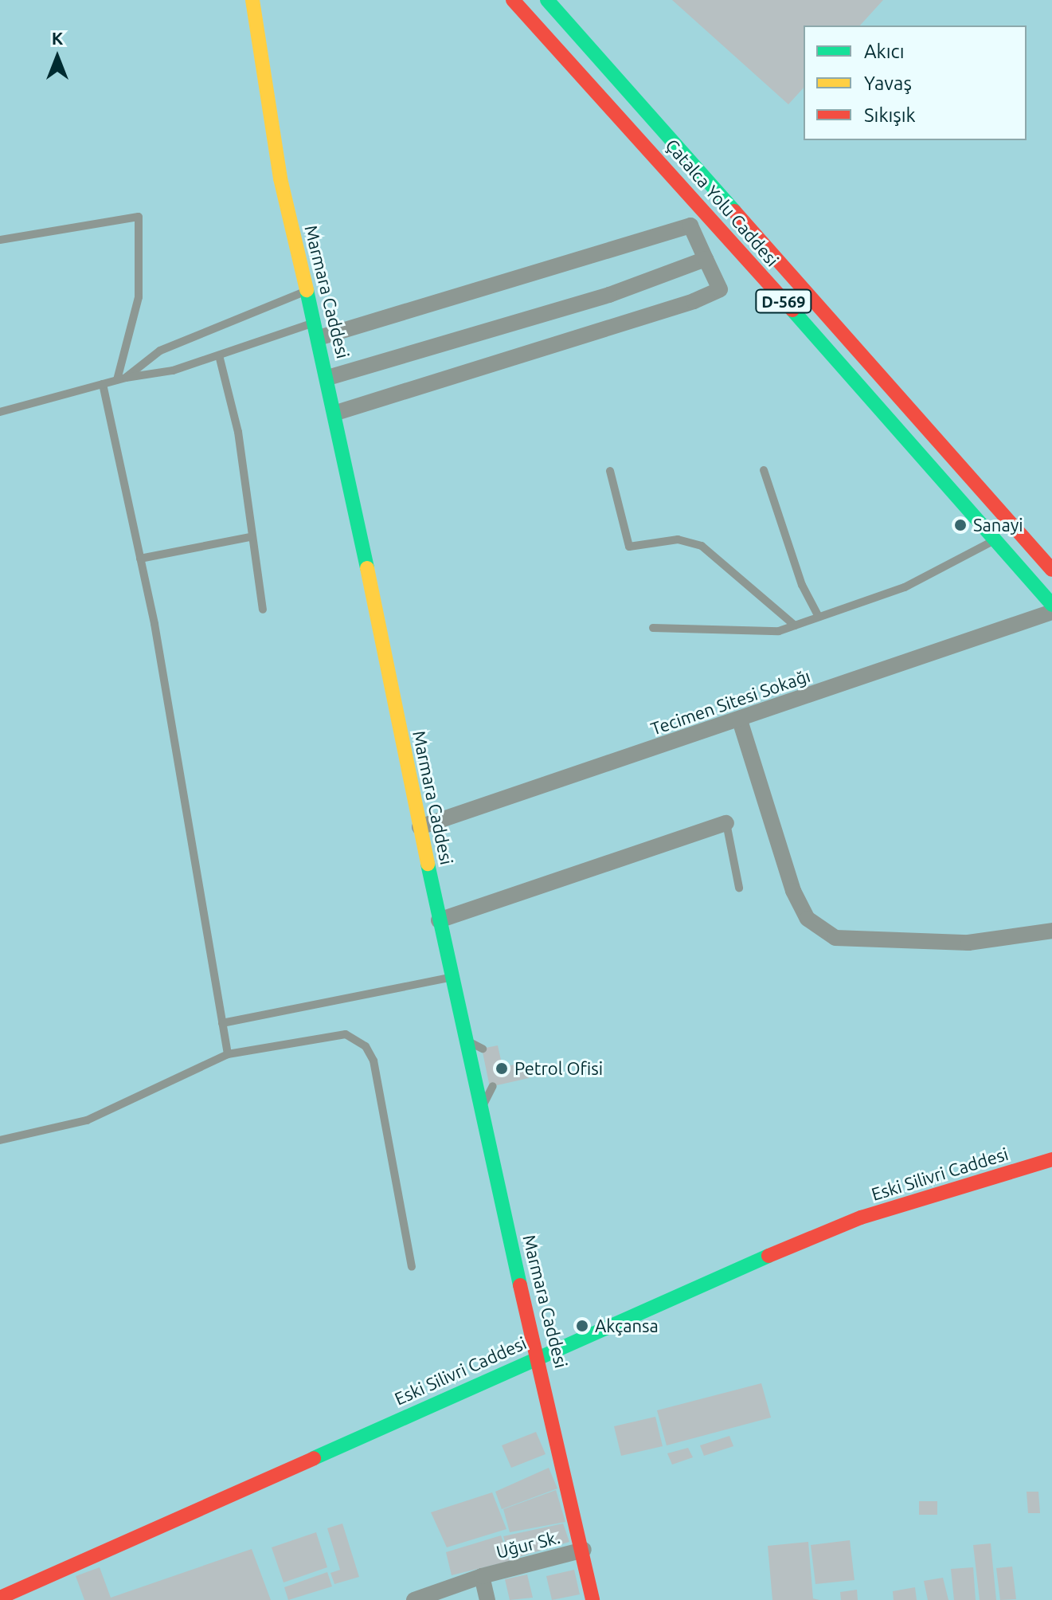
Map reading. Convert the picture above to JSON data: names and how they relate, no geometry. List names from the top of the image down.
{
  "streets": {
    "main road": [
      "Çatalca Yolu Caddesi",
      "Marmara Caddesi",
      "D-569",
      "Eski Silivri Caddesi"
    ],
    "street": ["Tecimen Sitesi Sokağı", "Uğur Sk."]
  },
  "crossings": [
    ["Marmara Caddesi", "Tecimen Sitesi Sokağı"],
    ["Marmara Caddesi", "Eski Silivri Caddesi"],
    ["Marmara Caddesi", "Uğur Sk."]
  ],
  "places": ["Sanayi", "Petrol Ofisi", "Akçansa"],
  "legend": ["Akıcı", "Yavaş", "Sıkışık"],
  "north": "top"
}
